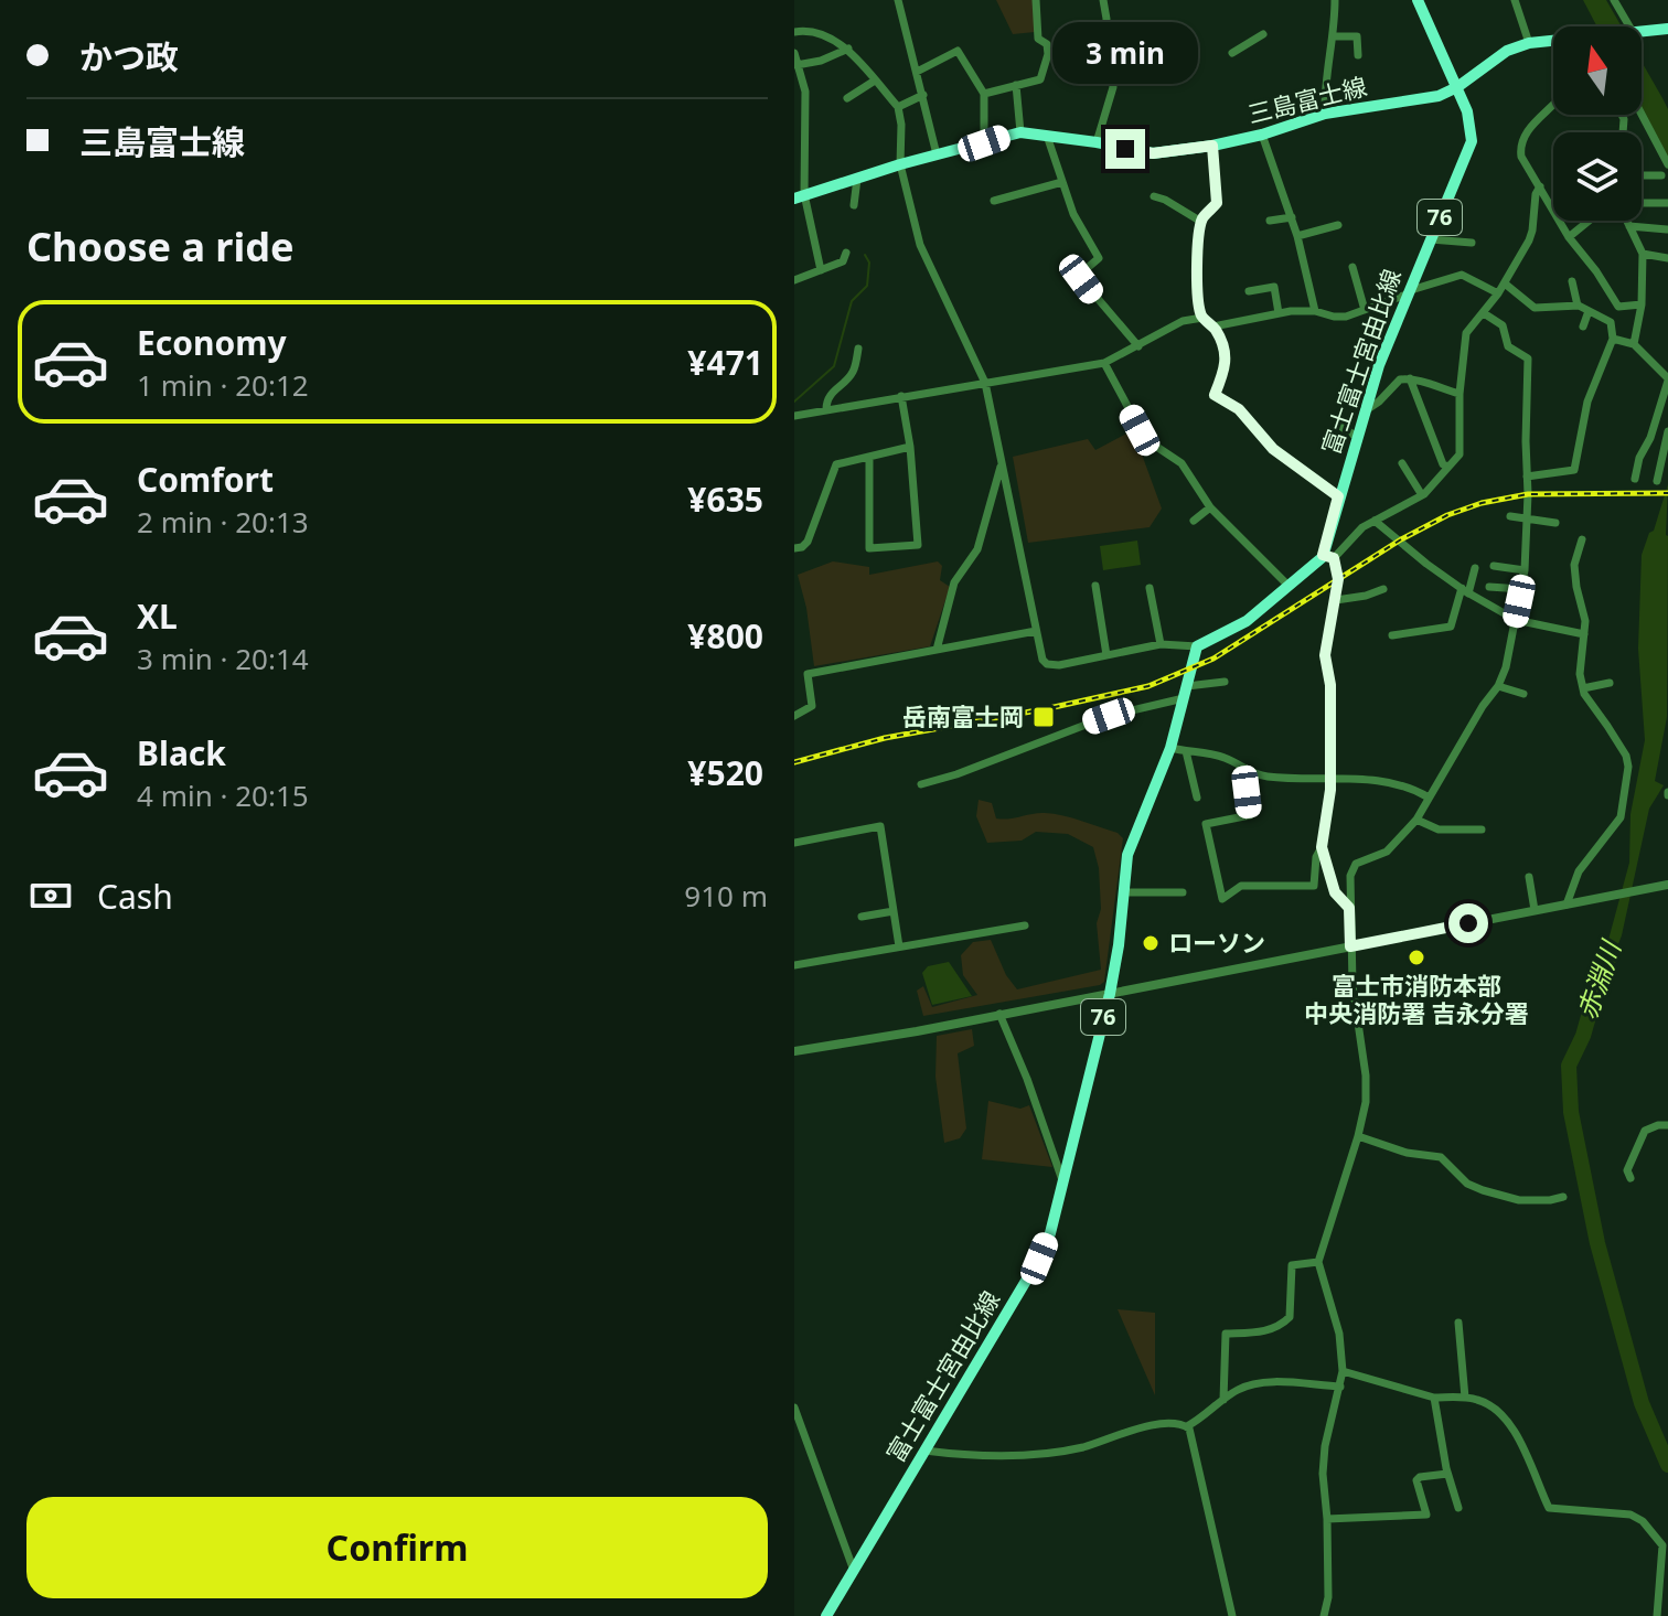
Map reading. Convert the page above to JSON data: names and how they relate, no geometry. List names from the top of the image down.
{
  "streets": {
    "main road": ["三島富士線", "76", "富士富士宮由比線"]
  },
  "crossings": [
    ["三島富士線", "富士富士宮由比線"]
  ],
  "water": ["赤淵川"],
  "places": {
    "transit": ["岳南富士岡"],
    "other": ["ローソン", "富士市消防本部 中央消防署 吉永分署"]
  },
  "north": "top",
  "page": {
    "banner": ["かつ政", "三島富士線"],
    "bubble": "3 min",
    "heading": "Choose a ride",
    "list": [
      {
        "name": "Economy",
        "note": "1 min · 20:12",
        "value": "¥471"
      },
      {
        "name": "Comfort",
        "note": "2 min · 20:13",
        "value": "¥635"
      },
      {
        "name": "XL",
        "note": "3 min · 20:14",
        "value": "¥800"
      },
      {
        "name": "Black",
        "note": "4 min · 20:15",
        "value": "¥520"
      }
    ],
    "pay": ["Cash", "910 m"],
    "buttons": "Confirm"
  }
}
